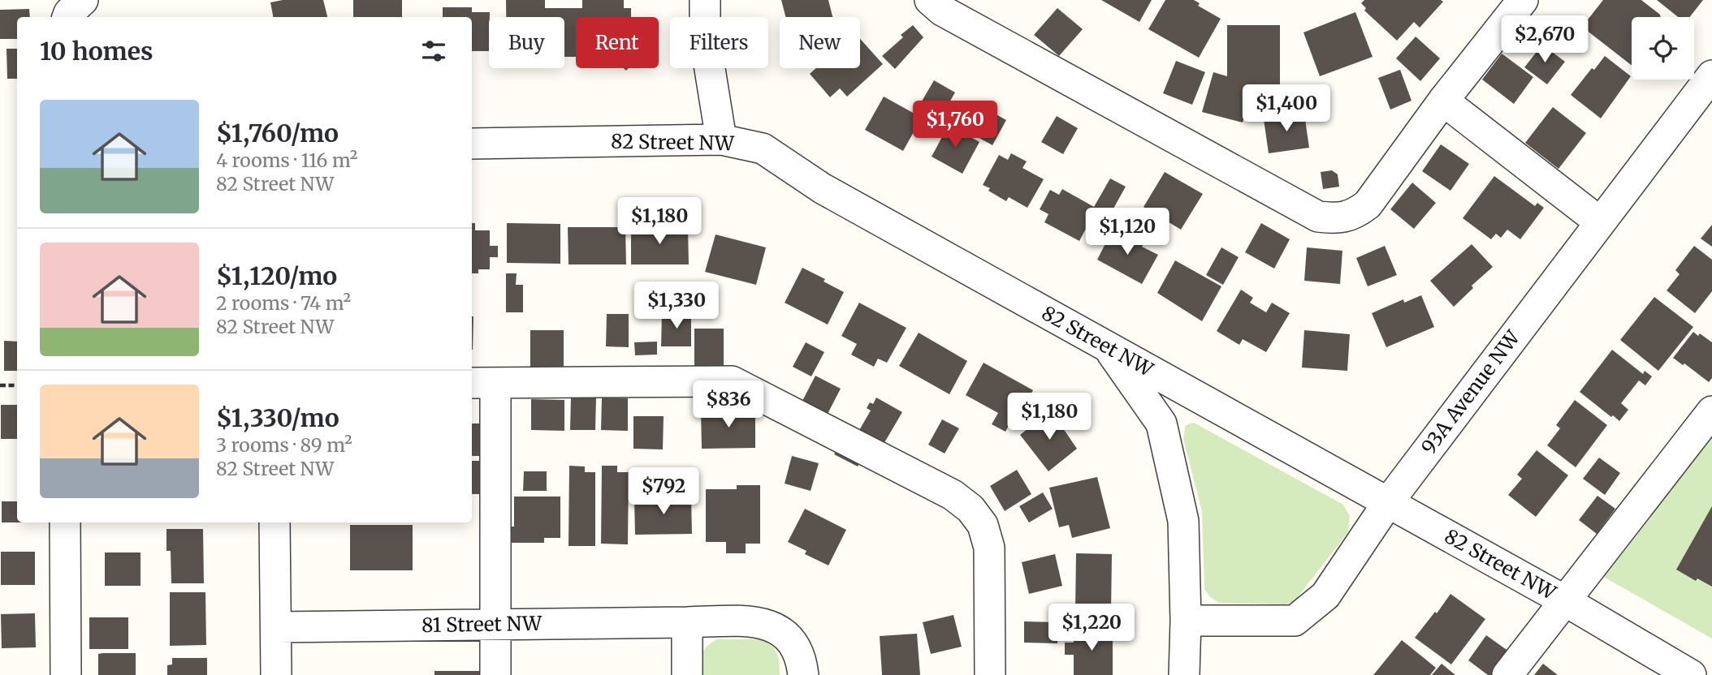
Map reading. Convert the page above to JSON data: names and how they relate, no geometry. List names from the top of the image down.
{
  "streets": {
    "street": ["82 Street NW", "93A Avenue NW", "81 Street NW"]
  },
  "crossings": [
    ["82 Street NW", "93A Avenue NW"]
  ],
  "page": {
    "price": [
      "$2,670",
      "$1,400",
      "$1,760",
      "$1,180",
      "$1,120",
      "$1,330",
      "$836",
      "$1,180",
      "$792",
      "$1,220"
    ],
    "chip": [
      "Buy",
      "Rent",
      "Filters",
      "New"
    ],
    "heading": "10 homes",
    "list": [
      {
        "name": "$1,760/mo",
        "note": "4 rooms · 116 m² · 82 Street NW"
      },
      {
        "name": "$1,120/mo",
        "note": "2 rooms · 74 m² · 82 Street NW"
      },
      {
        "name": "$1,330/mo",
        "note": "3 rooms · 89 m² · 82 Street NW"
      }
    ]
  }
}
